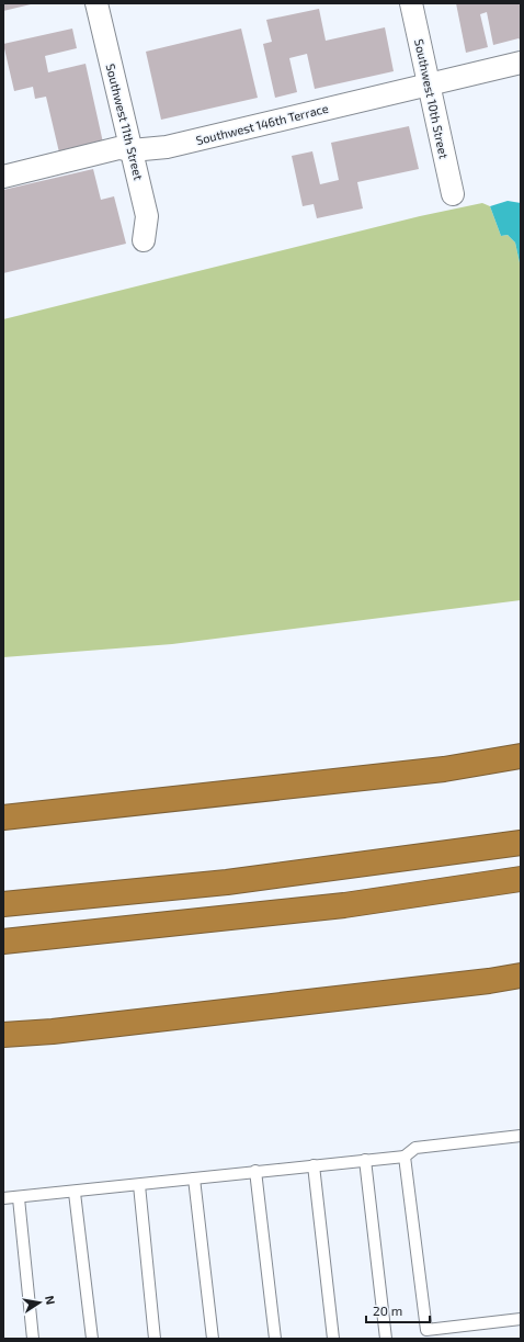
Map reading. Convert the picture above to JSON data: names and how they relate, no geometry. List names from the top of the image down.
{
  "streets": {
    "street": ["Southwest 10th Street", "Southwest 11th Street", "Southwest 146th Terrace"]
  },
  "crossings": [
    ["Southwest 10th Street", "Southwest 146th Terrace"],
    ["Southwest 11th Street", "Southwest 146th Terrace"]
  ],
  "scale_bar": "20 m",
  "north": "right"
}
